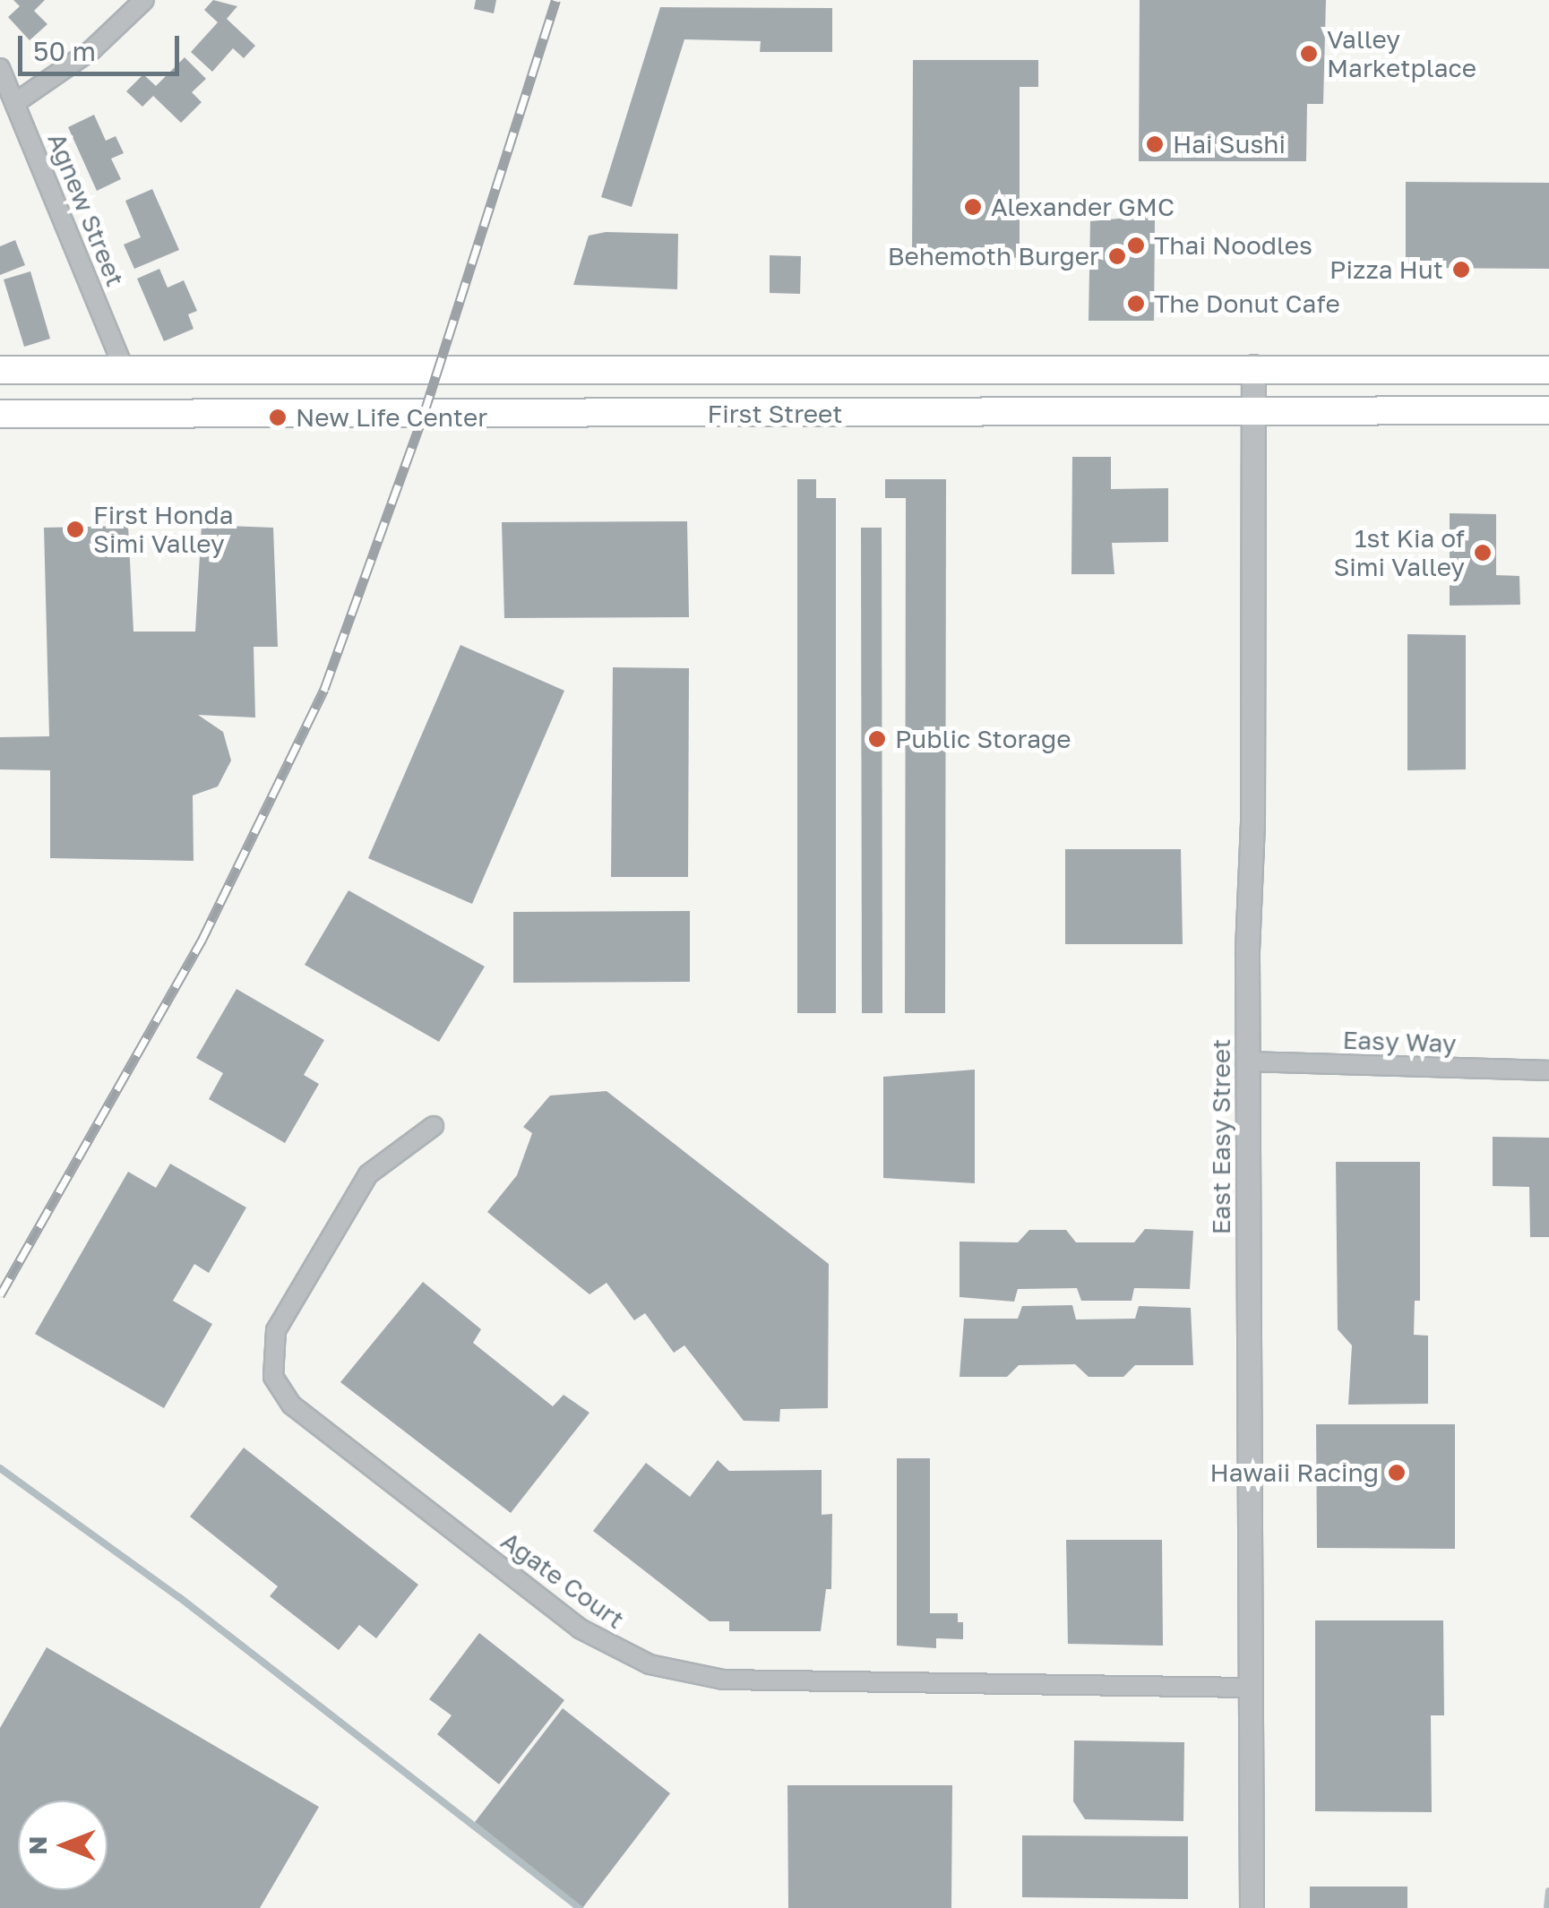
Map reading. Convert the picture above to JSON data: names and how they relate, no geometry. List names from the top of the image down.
{
  "streets": {
    "main road": ["First Street"],
    "street": [
      "Agnew Street",
      "Easy Way",
      "East Easy Street",
      "Agate Court"
    ]
  },
  "crossings": [
    ["Agnew Street", "First Street"],
    ["First Street", "East Easy Street"],
    ["Easy Way", "East Easy Street"],
    ["East Easy Street", "Agate Court"]
  ],
  "places": [
    "Valley Marketplace",
    "Hai Sushi",
    "Alexander GMC",
    "Thai Noodles",
    "Behemoth Burger",
    "Pizza Hut",
    "The Donut Cafe",
    "New Life Center",
    "First Honda Simi Valley",
    "1st Kia of Simi Valley",
    "Public Storage",
    "Hawaii Racing"
  ],
  "scale_bar": "50 m",
  "north": "left"
}
